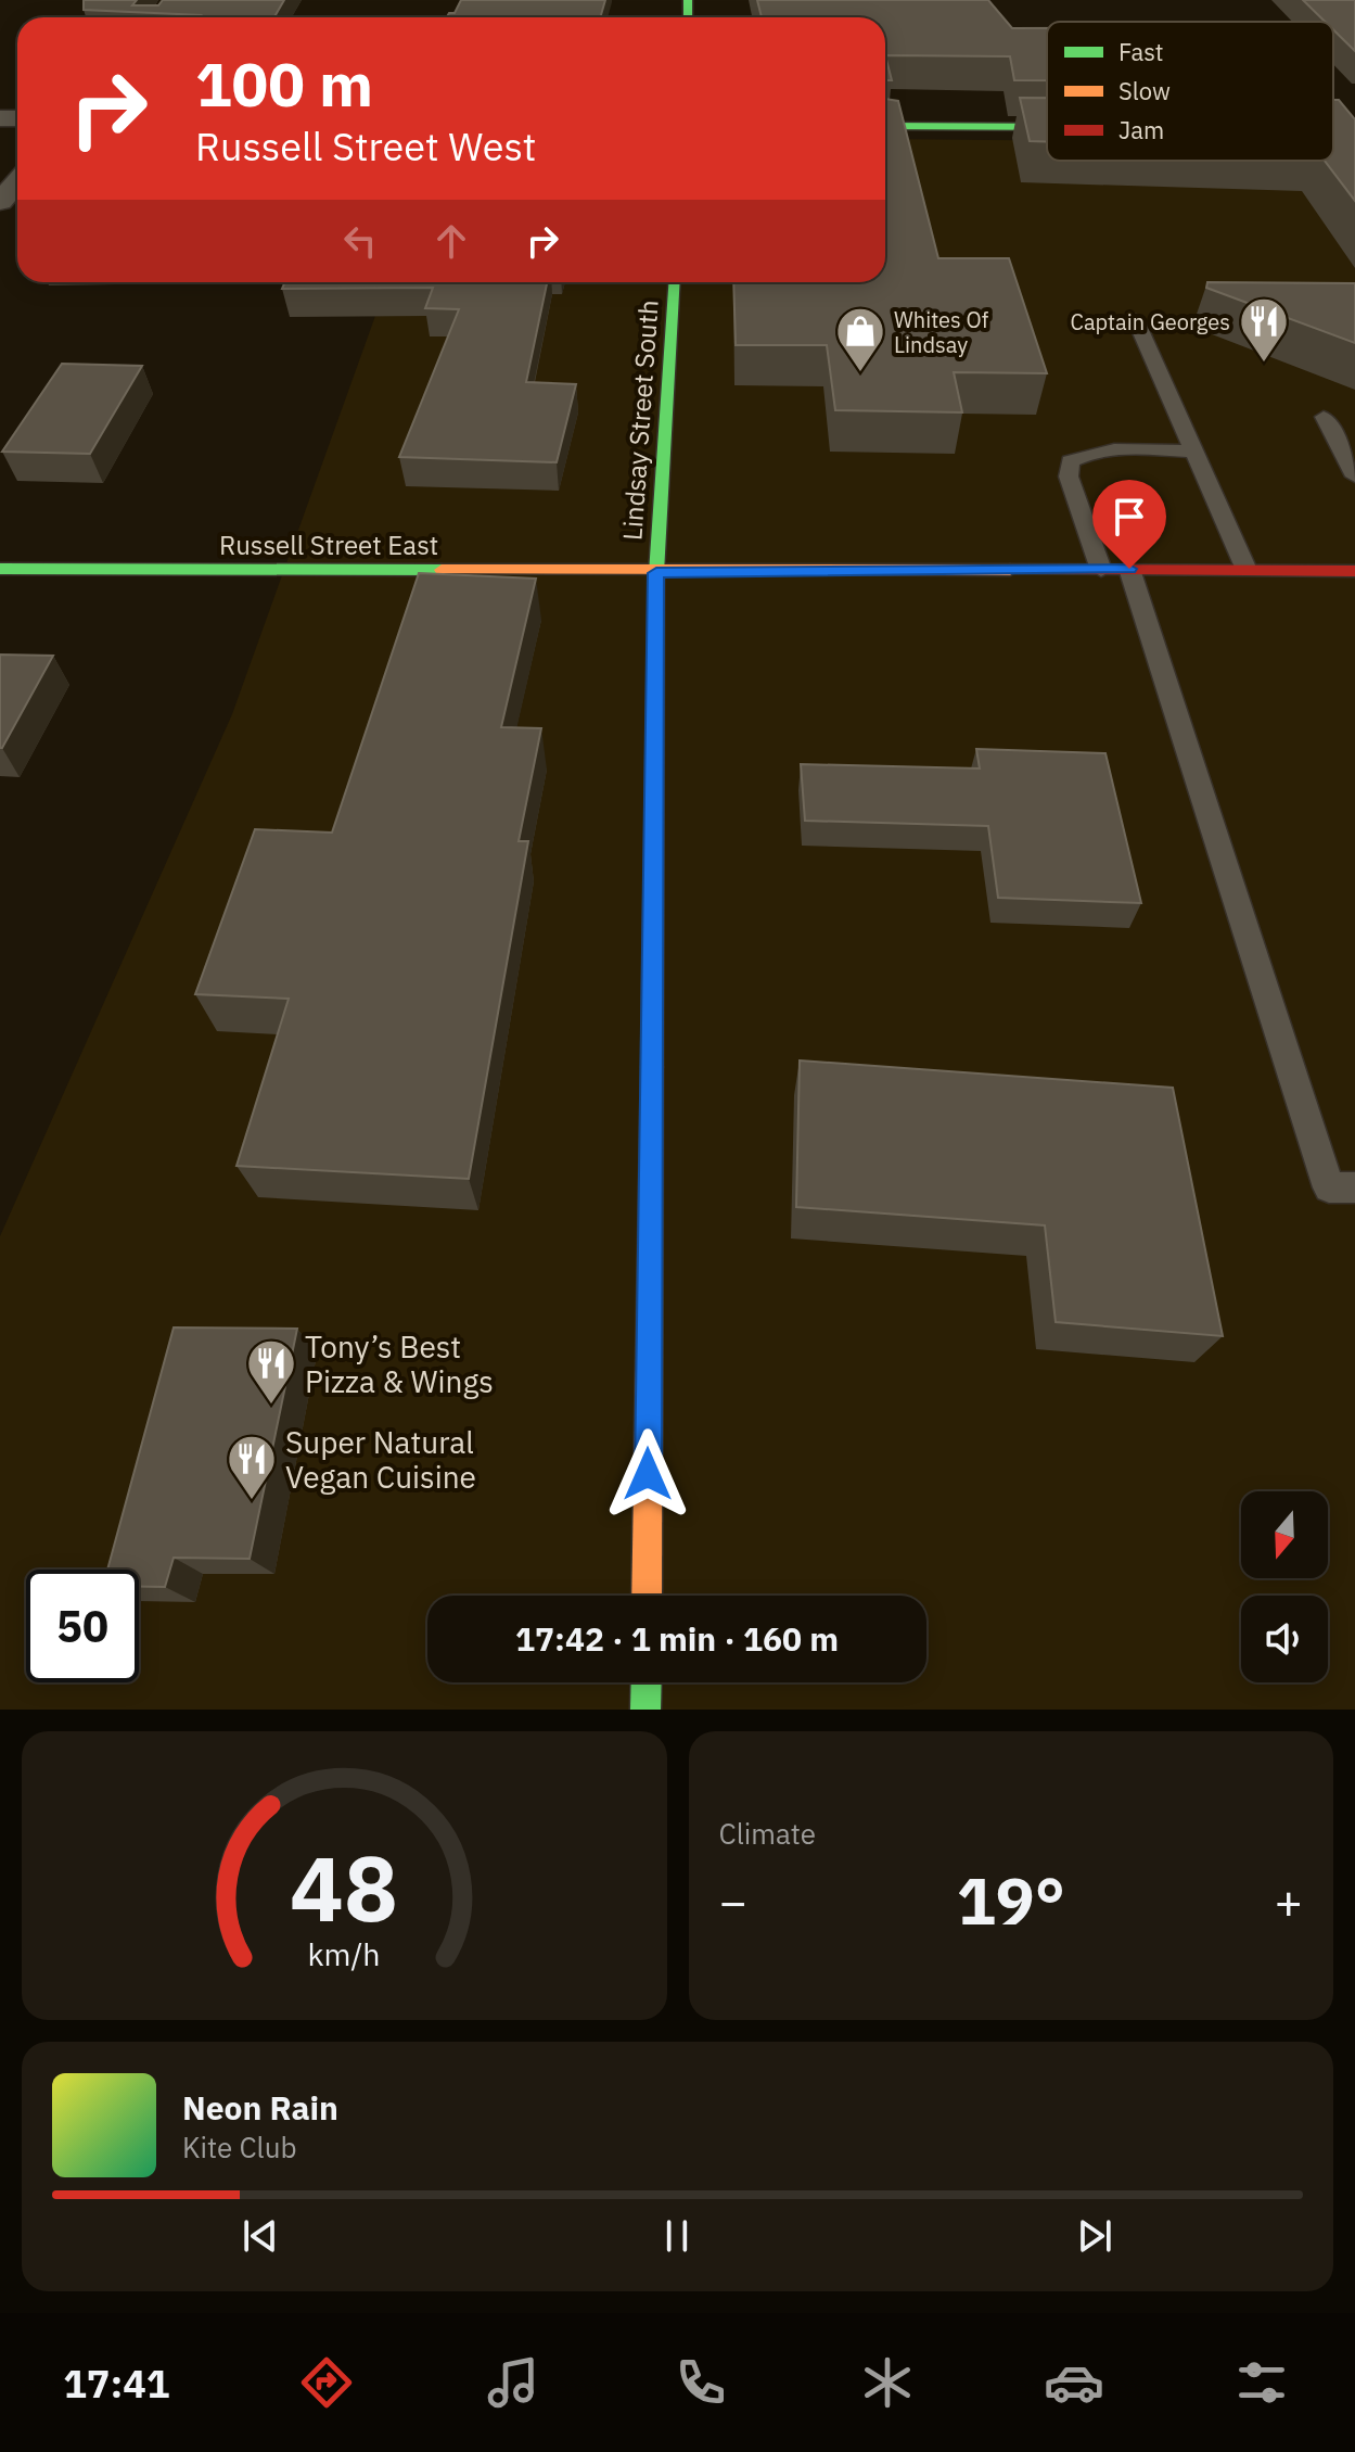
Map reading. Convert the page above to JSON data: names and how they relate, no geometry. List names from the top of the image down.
{
  "streets": {
    "street": ["Lindsay Street South", "Russell Street East"]
  },
  "crossings": [
    ["Lindsay Street South", "Russell Street East"]
  ],
  "places": {
    "restaurant": ["Captain Georges", "Tony’s Best Pizza & Wings", "Super Natural Vegan Cuisine"],
    "shop": ["Whites Of Lindsay"]
  },
  "legend": ["Fast", "Slow", "Jam"],
  "north": "bottom",
  "page": {
    "turn": ["100 m", "Russell Street West"],
    "limit": "50",
    "trip": "17:42 · 1 min · 160 m",
    "tile": "Climate",
    "heat": ["−", "19°", "+"],
    "song": ["Neon Rain", "Kite Club"],
    "tabs": "17:41",
    "gauge": ["48", "km/h"]
  }
}
